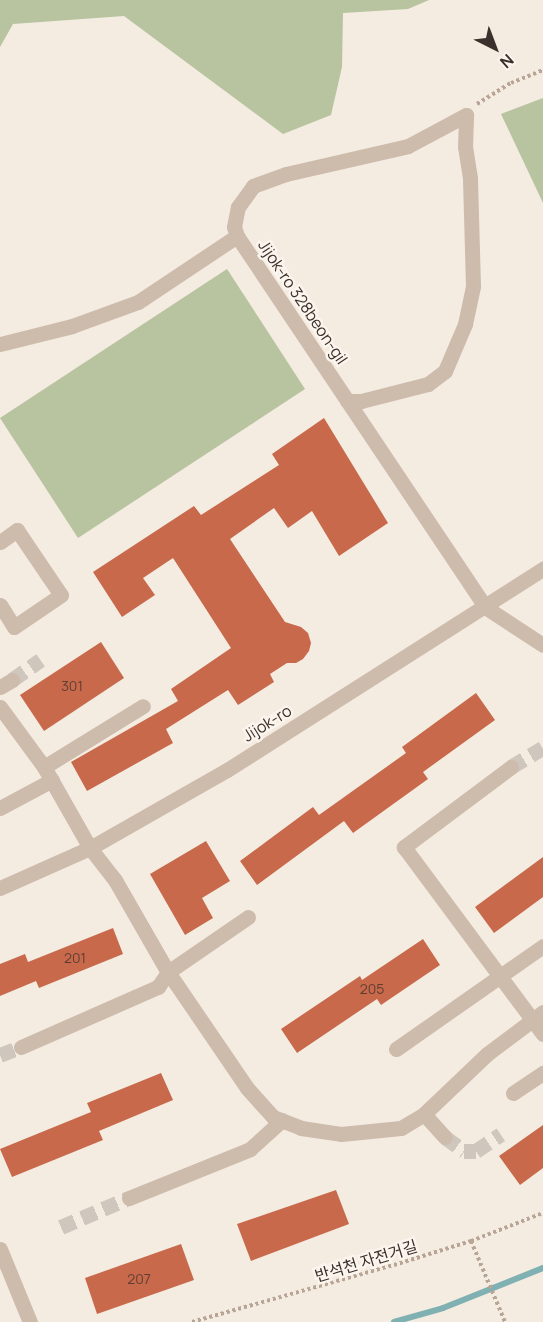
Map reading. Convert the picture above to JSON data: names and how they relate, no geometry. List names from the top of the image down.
{
  "streets": {
    "street": ["Jijok-ro 328beon-gil", "Jijok-ro"],
    "path": ["반석천 자전거길"]
  },
  "crossings": [
    ["Jijok-ro 328beon-gil", "Jijok-ro"]
  ],
  "house_numbers": [
    "301",
    "201",
    "205",
    "207"
  ],
  "north": "bottom right"
}
